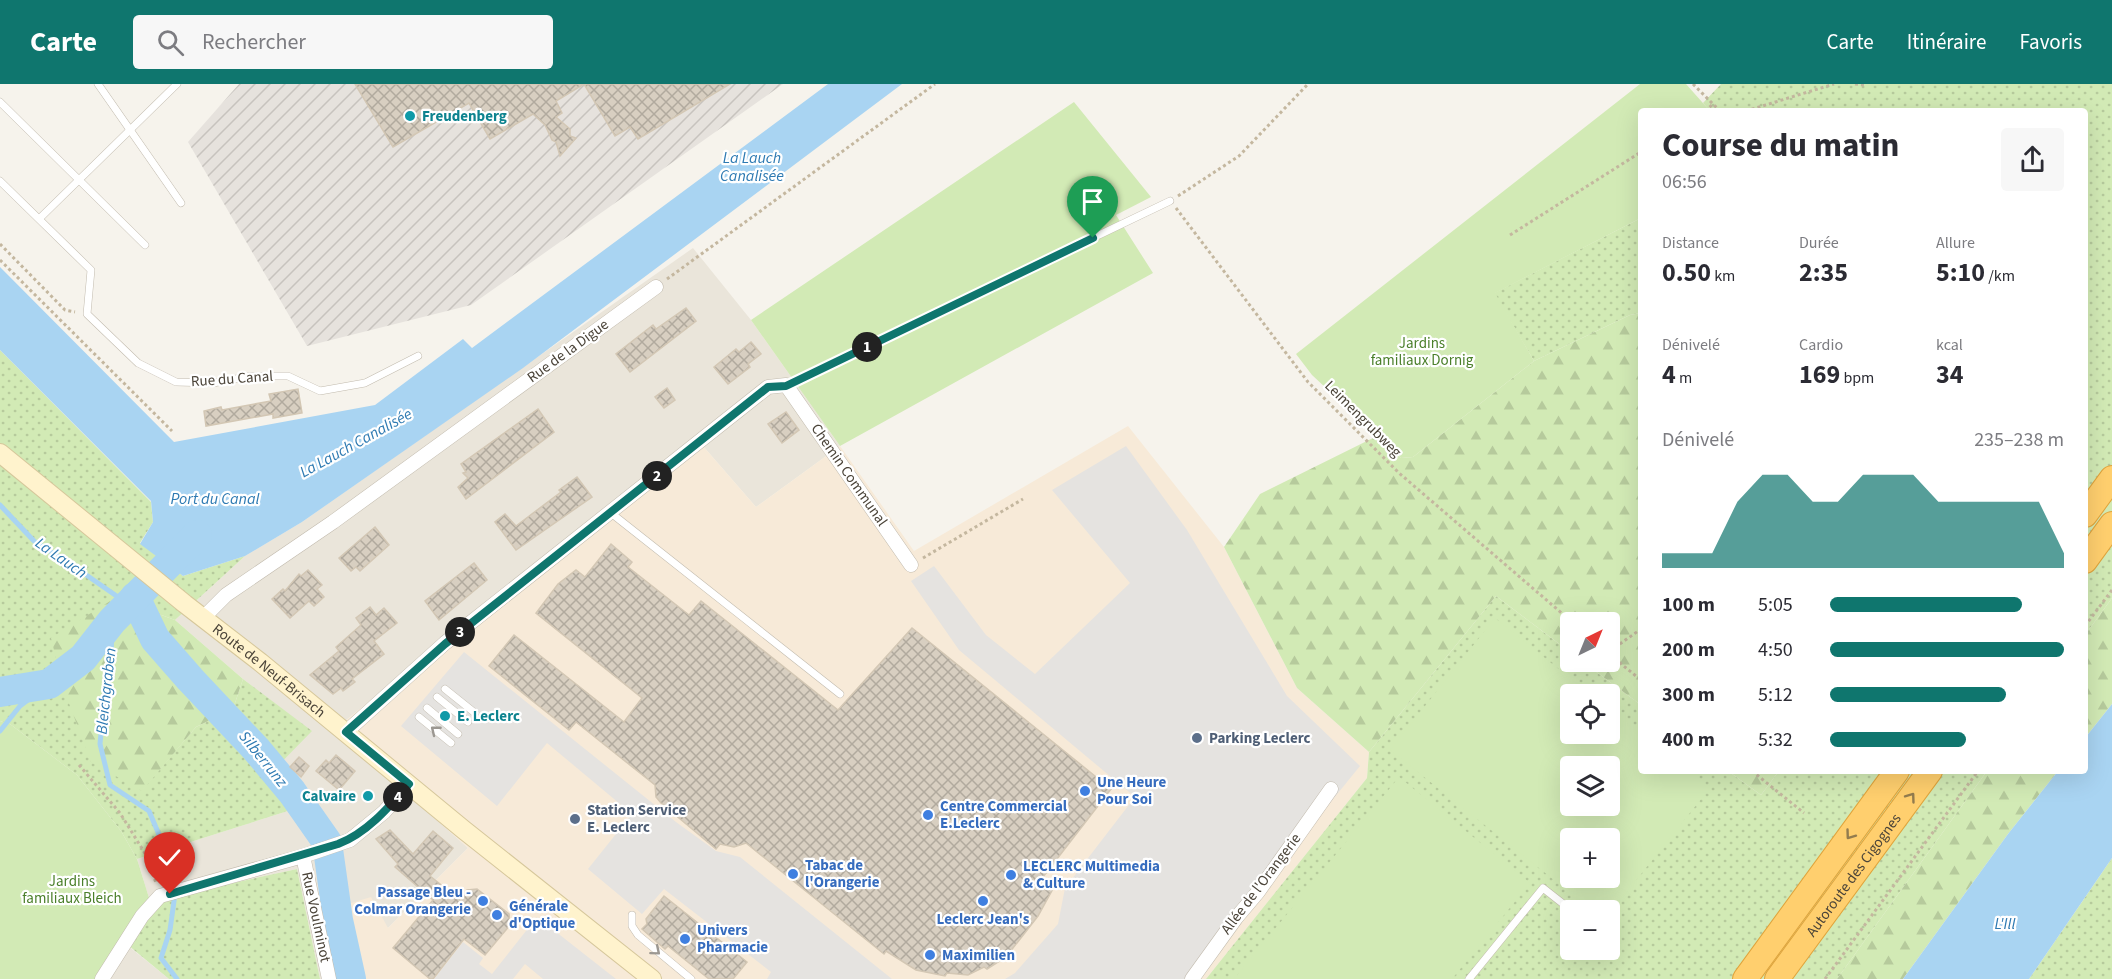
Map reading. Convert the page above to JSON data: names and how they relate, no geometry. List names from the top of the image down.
{
  "streets": {
    "highway": ["Autoroute des Cigognes"],
    "main road": ["Route de Neuf-Brisach"],
    "street": [
      "Rue de la Digue",
      "Chemin Communal",
      "Allée de l'Orangerie",
      "Rue Voulminot"
    ],
    "lane": ["Rue du Canal"],
    "path": ["Leimengrubweg"]
  },
  "crossings": [
    ["Rue de la Digue", "Route de Neuf-Brisach"]
  ],
  "water": [
    "La Lauch Canalisée",
    "Port du Canal",
    "La Lauch",
    "Bleichgraben",
    "Silberrunz",
    "L'Ill"
  ],
  "parks": ["Jardins familiaux Dornig", "Jardins familiaux Bleich"],
  "places": [
    "Freudenberg",
    "E. Leclerc",
    "Parking Leclerc",
    "Une Heure Pour Soi",
    "Calvaire",
    "Centre Commercial E.Leclerc",
    "Station Service E. Leclerc",
    "Tabac de l'Orangerie",
    "LECLERC Multimedia & Culture",
    "Passage Bleu - Colmar Orangerie",
    "Leclerc Jean's",
    "Générale d'Optique",
    "Univers Pharmacie",
    "Maximilien"
  ],
  "north": "top right",
  "page": {
    "header": "Carte",
    "search": "Rechercher",
    "nav": ["Carte", "Itinéraire", "Favoris"],
    "heading": ["Course du matin", "06:56"],
    "stats": [
      ["Distance", "0.50 km"],
      ["Durée", "2:35"],
      ["Allure", "5:10 /km"],
      ["Dénivelé", "4 m"],
      ["Cardio", "169 bpm"],
      ["kcal", "34"]
    ],
    "pins": [
      "1",
      "2",
      "3",
      "4"
    ],
    "chart": ["Dénivelé", "235–238 m"],
    "list": [
      {
        "name": "100 m",
        "note": "5:05"
      },
      {
        "name": "200 m",
        "note": "4:50"
      },
      {
        "name": "300 m",
        "note": "5:12"
      },
      {
        "name": "400 m",
        "note": "5:32"
      }
    ],
    "map_buttons": ["+", "−"]
  }
}
